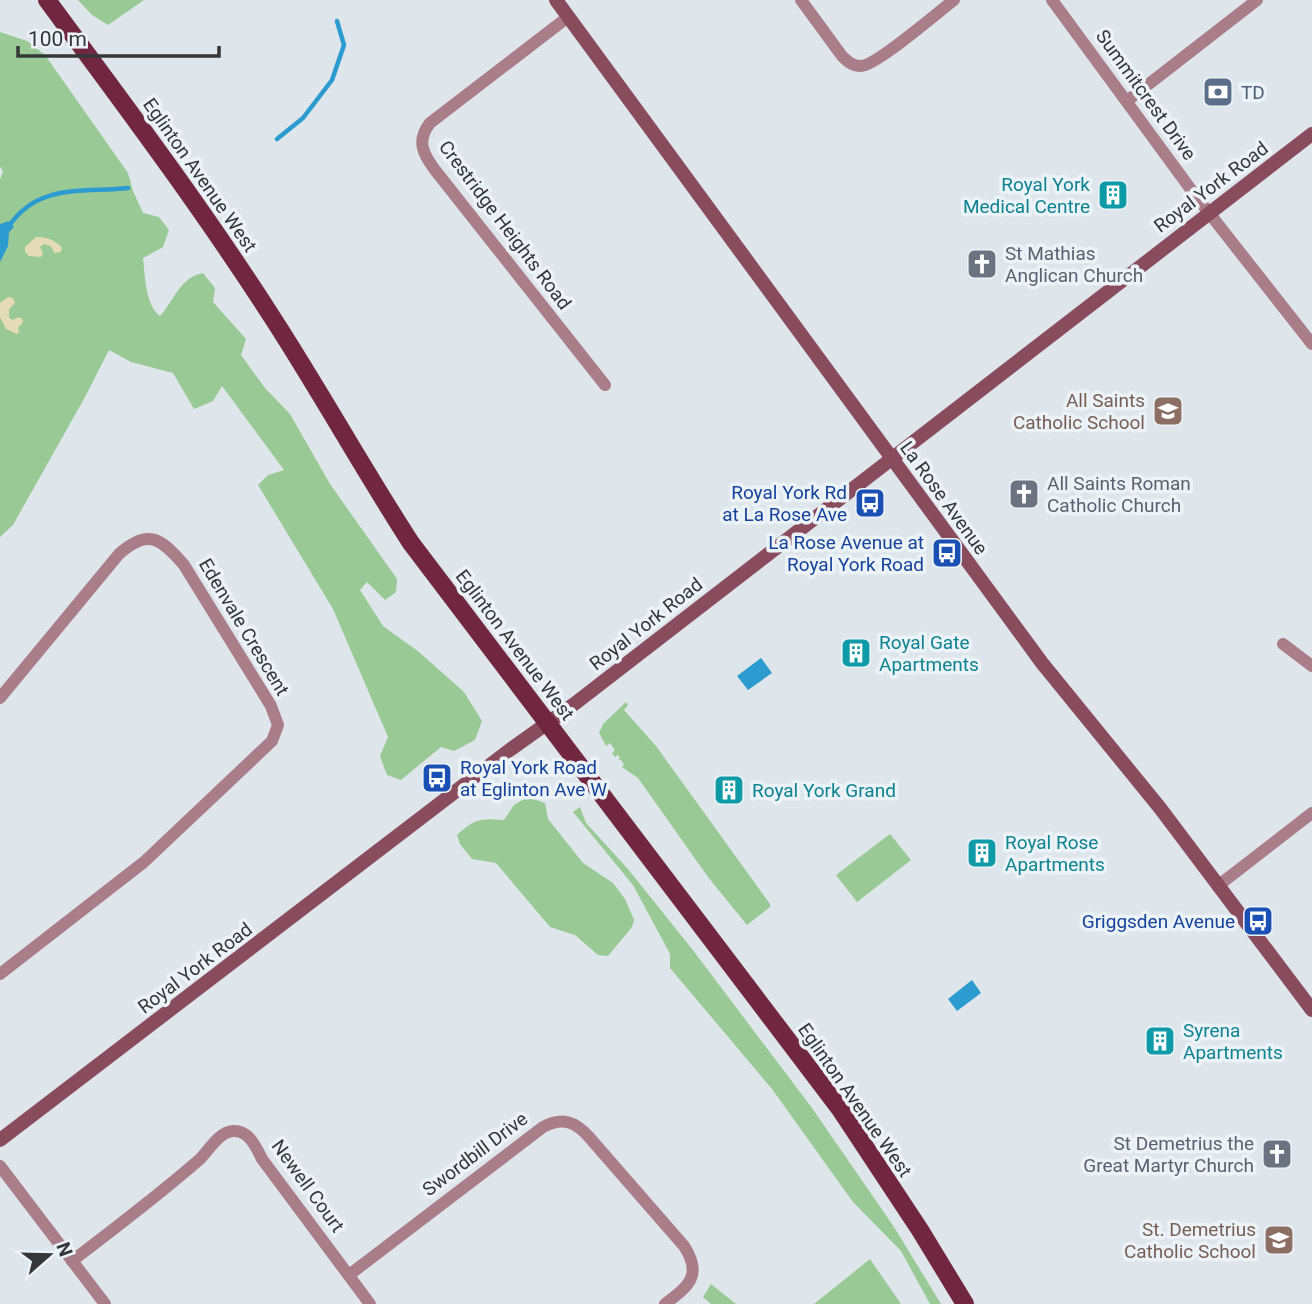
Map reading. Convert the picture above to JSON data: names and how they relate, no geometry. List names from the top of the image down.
{
  "streets": {
    "main road": ["Eglinton Avenue West", "Royal York Road", "La Rose Avenue"],
    "street": [
      "Summitcrest Drive",
      "Crestridge Heights Road",
      "Edenvale Crescent",
      "Swordbill Drive",
      "Newell Court"
    ]
  },
  "crossings": [
    ["Summitcrest Drive", "Royal York Road"],
    ["Eglinton Avenue West", "Royal York Road"],
    ["Royal York Road", "La Rose Avenue"],
    ["Crestridge Heights Road", "La Rose Avenue"],
    ["Swordbill Drive", "Newell Court"]
  ],
  "places": {
    "bank": ["TD"],
    "building": [
      "Royal York Medical Centre",
      "Royal Gate Apartments",
      "Royal York Grand",
      "Royal Rose Apartments",
      "Syrena Apartments"
    ],
    "church": ["St Mathias Anglican Church", "All Saints Roman Catholic Church", "St Demetrius the Great Martyr Church"],
    "school or university": ["All Saints Catholic School", "St. Demetrius Catholic School"],
    "bus stop": [
      "Royal York Rd at La Rose Ave",
      "La Rose Avenue at Royal York Road",
      "Royal York Road at Eglinton Ave W",
      "Griggsden Avenue"
    ]
  },
  "scale_bar": "100 m",
  "north": "right"
}
